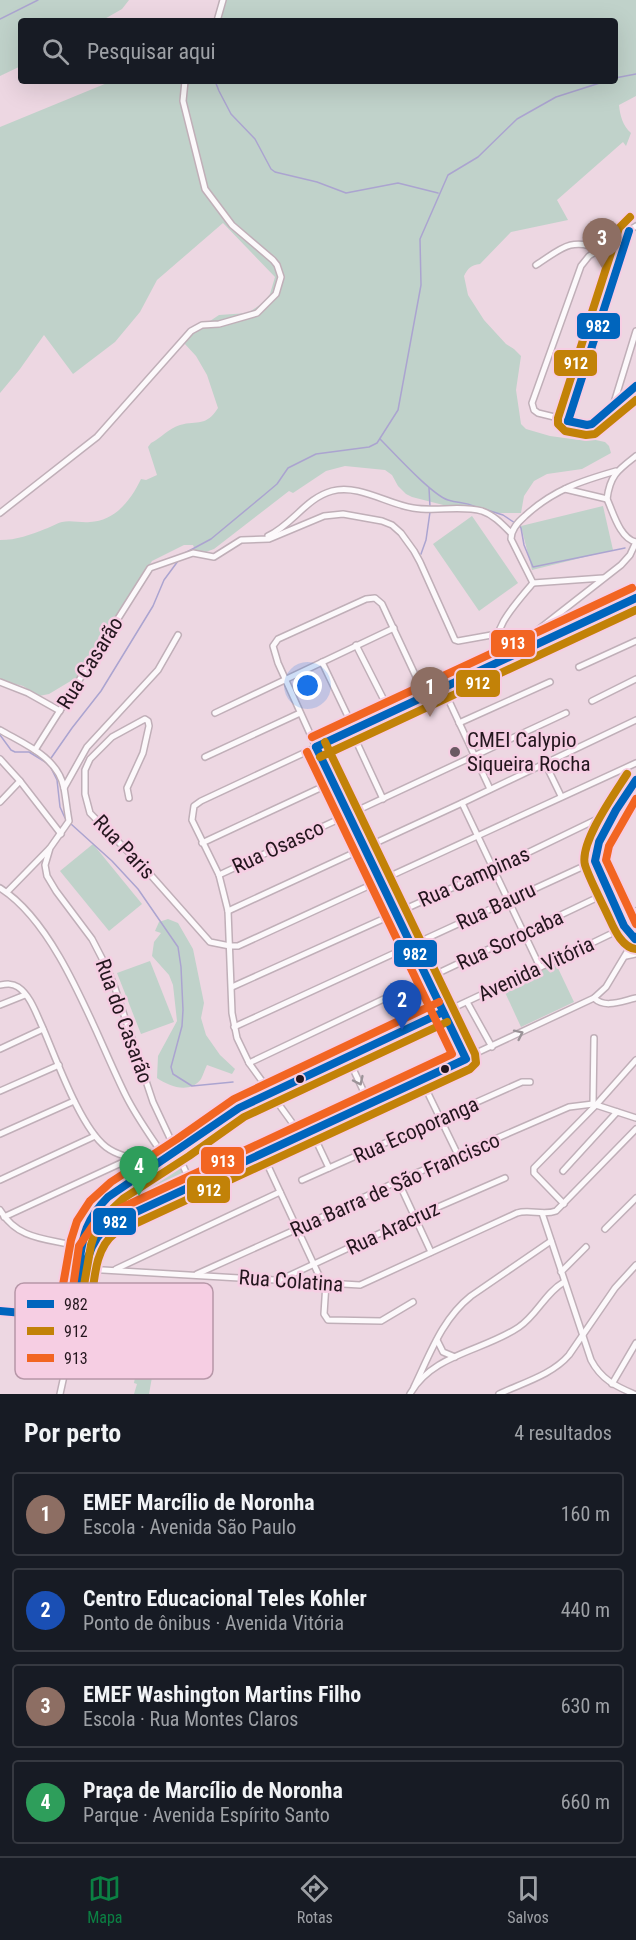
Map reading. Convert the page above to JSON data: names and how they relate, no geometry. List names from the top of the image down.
{
  "streets": {
    "street": [
      "Rua Casarão",
      "Rua Paris",
      "Rua Osasco",
      "Rua Campinas",
      "Rua Bauru",
      "Rua Sorocaba",
      "Avenida Vitória",
      "Rua do Casarão",
      "Rua Ecoporanga",
      "Rua Barra de São Francisco",
      "Rua Aracruz",
      "Rua Colatina"
    ]
  },
  "crossings": [
    ["Avenida Vitória", "Rua do Casarão"],
    ["Rua Barra de São Francisco", "Rua Colatina"],
    ["Rua Aracruz", "Rua Colatina"]
  ],
  "places": ["CMEI Calypio Siqueira Rocha"],
  "lines": ["transit line 912", "transit line 982", "transit line 913"],
  "legend": ["982", "912", "913"],
  "page": {
    "search": "Pesquisar aqui",
    "pins": [
      "3",
      "1",
      "2",
      "4"
    ],
    "heading": ["Por perto", "4 resultados"],
    "list": [
      {
        "mark": "1",
        "name": "EMEF Marcílio de Noronha",
        "note": "Escola · Avenida São Paulo",
        "value": "160 m"
      },
      {
        "mark": "2",
        "name": "Centro Educacional Teles Kohler",
        "note": "Ponto de ônibus · Avenida Vitória",
        "value": "440 m"
      },
      {
        "mark": "3",
        "name": "EMEF Washington Martins Filho",
        "note": "Escola · Rua Montes Claros",
        "value": "630 m"
      },
      {
        "mark": "4",
        "name": "Praça de Marcílio de Noronha",
        "note": "Parque · Avenida Espírito Santo",
        "value": "660 m"
      }
    ],
    "nav": ["Mapa", "Rotas", "Salvos"]
  }
}
